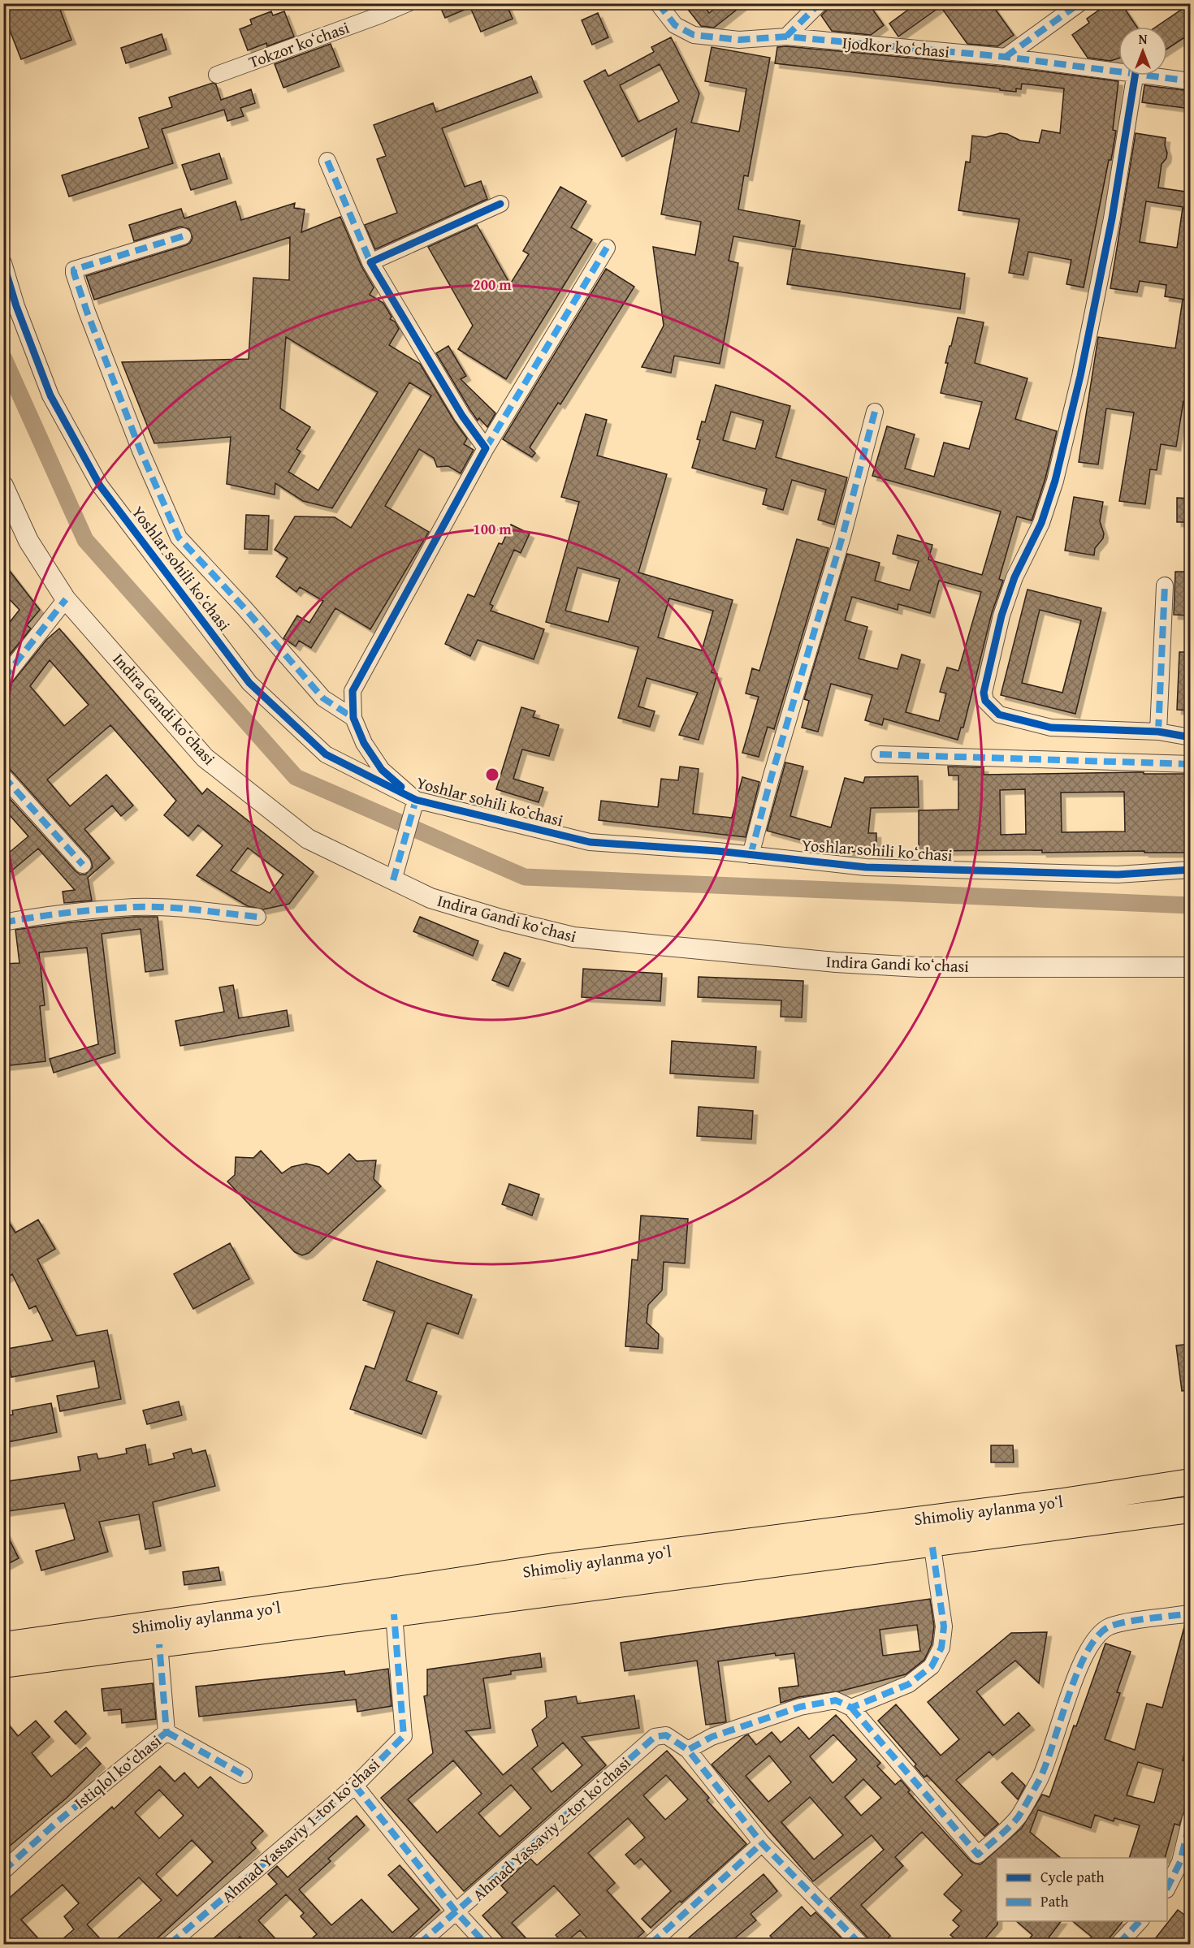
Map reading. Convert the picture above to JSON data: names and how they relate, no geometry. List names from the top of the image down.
{
  "streets": {
    "main road": ["Shimoliy aylanma yoʻl"],
    "street": [
      "Tokzor koʻchasi",
      "Ijodkor koʻchasi",
      "Yoshlar sohili koʻchasi",
      "Indira Gandi koʻchasi",
      "Istiqlol ko‘chasi",
      "Ahmad Yassaviy 2-tor koʻchasi",
      "Ahmad Yassaviy 1-tor koʻchasi"
    ]
  },
  "crossings": [
    ["Shimoliy aylanma yoʻl", "Istiqlol ko‘chasi"],
    ["Shimoliy aylanma yoʻl", "Ahmad Yassaviy 1-tor koʻchasi"]
  ],
  "legend": ["Cycle path", "Path"],
  "north": "top",
  "rings": ["200 m", "100 m"]
}
